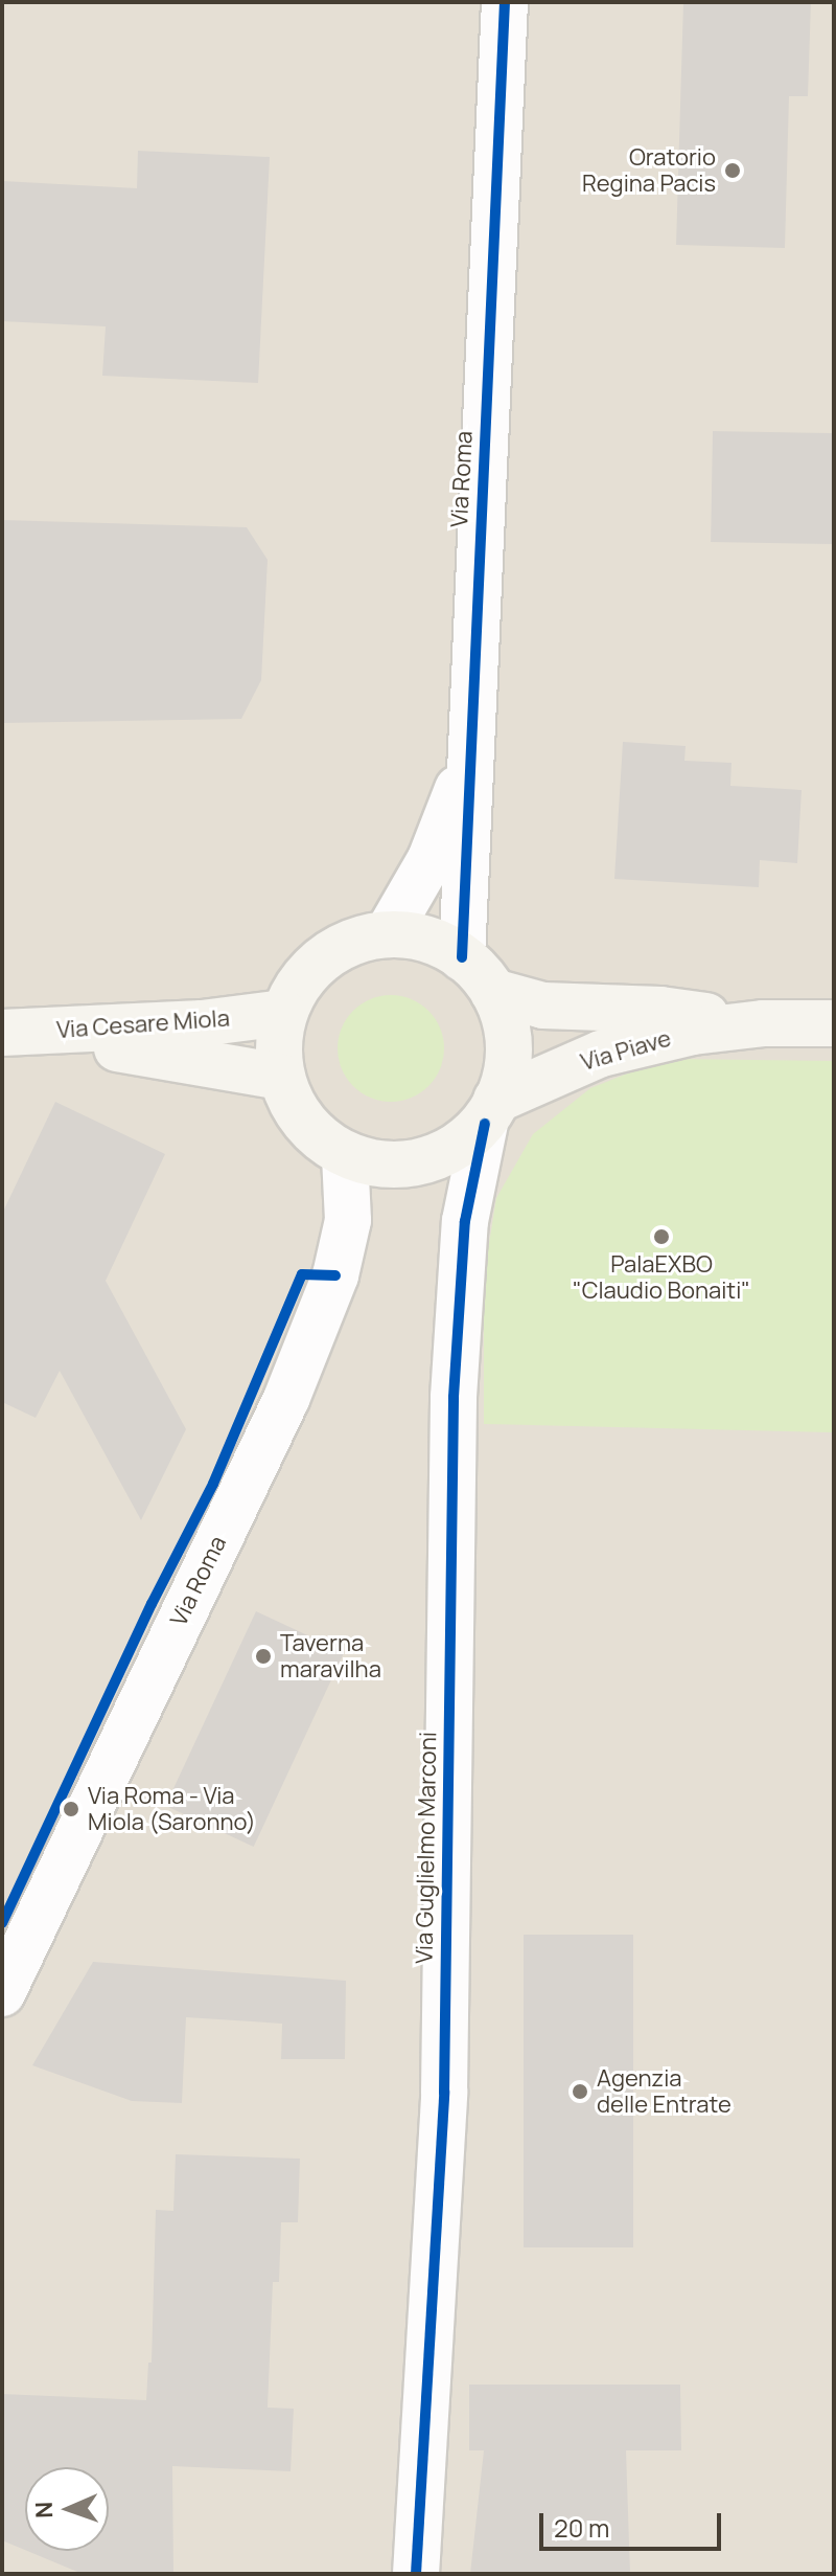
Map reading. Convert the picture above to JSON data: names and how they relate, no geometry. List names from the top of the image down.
{
  "streets": {
    "street": [
      "Via Roma",
      "Via Cesare Miola",
      "Via Piave",
      "Via Guglielmo Marconi"
    ]
  },
  "crossings": [
    ["Via Roma", "Via Cesare Miola"],
    ["Via Roma", "Via Piave"],
    ["Via Roma", "Via Guglielmo Marconi"],
    ["Via Cesare Miola", "Via Piave"],
    ["Via Cesare Miola", "Via Guglielmo Marconi"],
    ["Via Piave", "Via Guglielmo Marconi"]
  ],
  "places": [
    "Oratorio Regina Pacis",
    "PalaEXBO \"Claudio Bonaiti\"",
    "Taverna maravilha",
    "Via Roma - Via Miola (Saronno)",
    "Agenzia delle Entrate"
  ],
  "scale_bar": "20 m",
  "north": "left"
}
